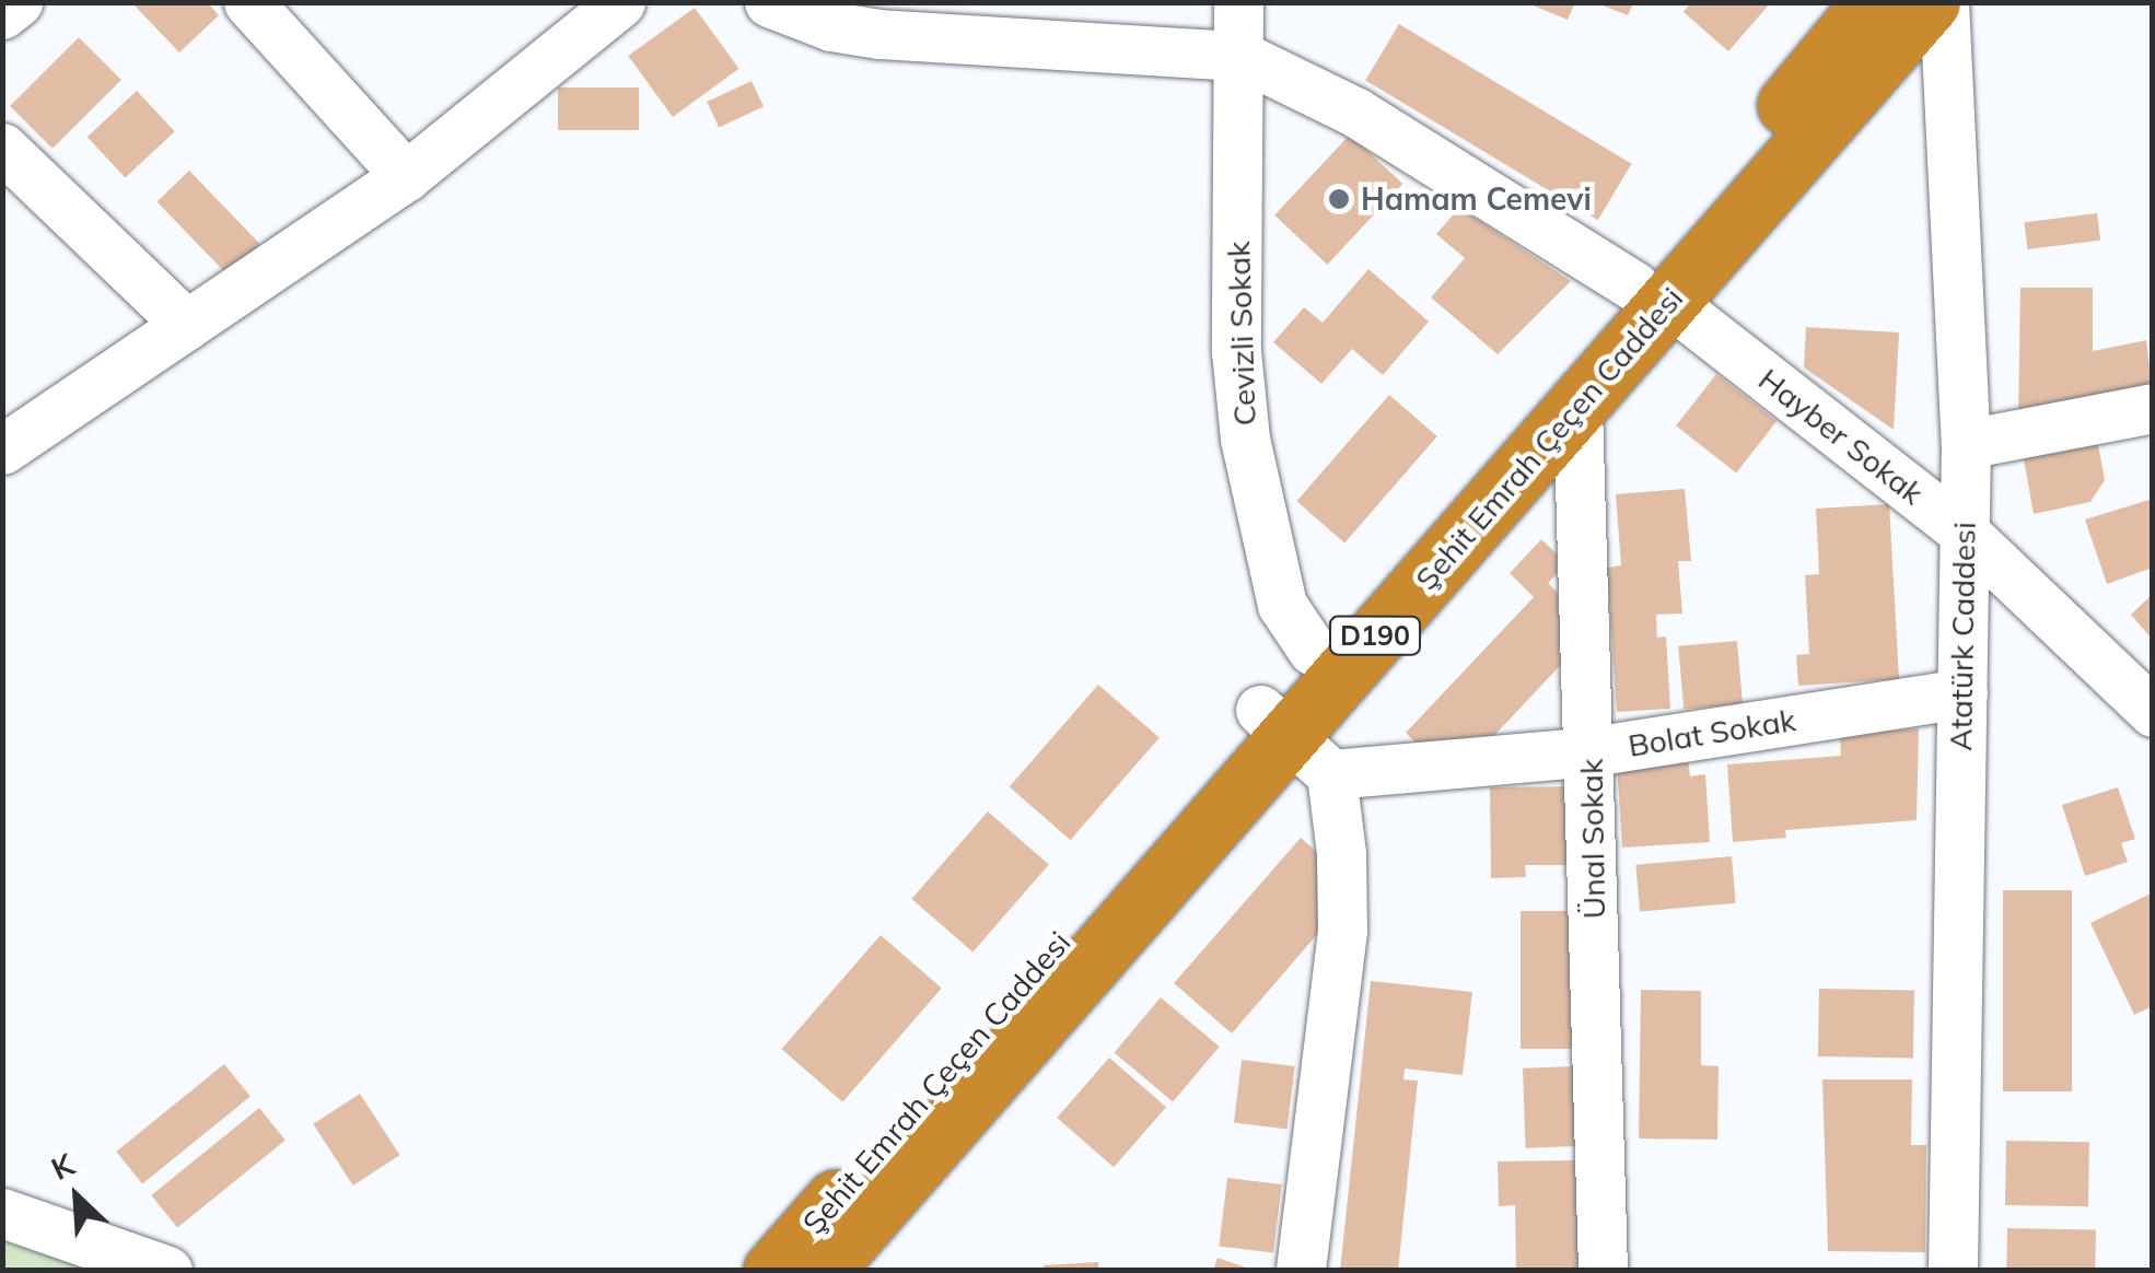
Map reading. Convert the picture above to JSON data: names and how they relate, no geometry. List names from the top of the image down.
{
  "streets": {
    "highway": ["Şehit Emrah Çeçen Caddesi", "D190"],
    "street": [
      "Cevizli Sokak",
      "Hayber Sokak",
      "Atatürk Caddesi",
      "Bolat Sokak",
      "Ünal Sokak"
    ]
  },
  "crossings": [
    ["Cevizli Sokak", "Hayber Sokak"],
    ["Cevizli Sokak", "Şehit Emrah Çeçen Caddesi"],
    ["Hayber Sokak", "Şehit Emrah Çeçen Caddesi"],
    ["Hayber Sokak", "Atatürk Caddesi"],
    ["Şehit Emrah Çeçen Caddesi", "Ünal Sokak"],
    ["Atatürk Caddesi", "Bolat Sokak"],
    ["Bolat Sokak", "Ünal Sokak"]
  ],
  "places": ["Hamam Cemevi"],
  "north": "top left"
}
